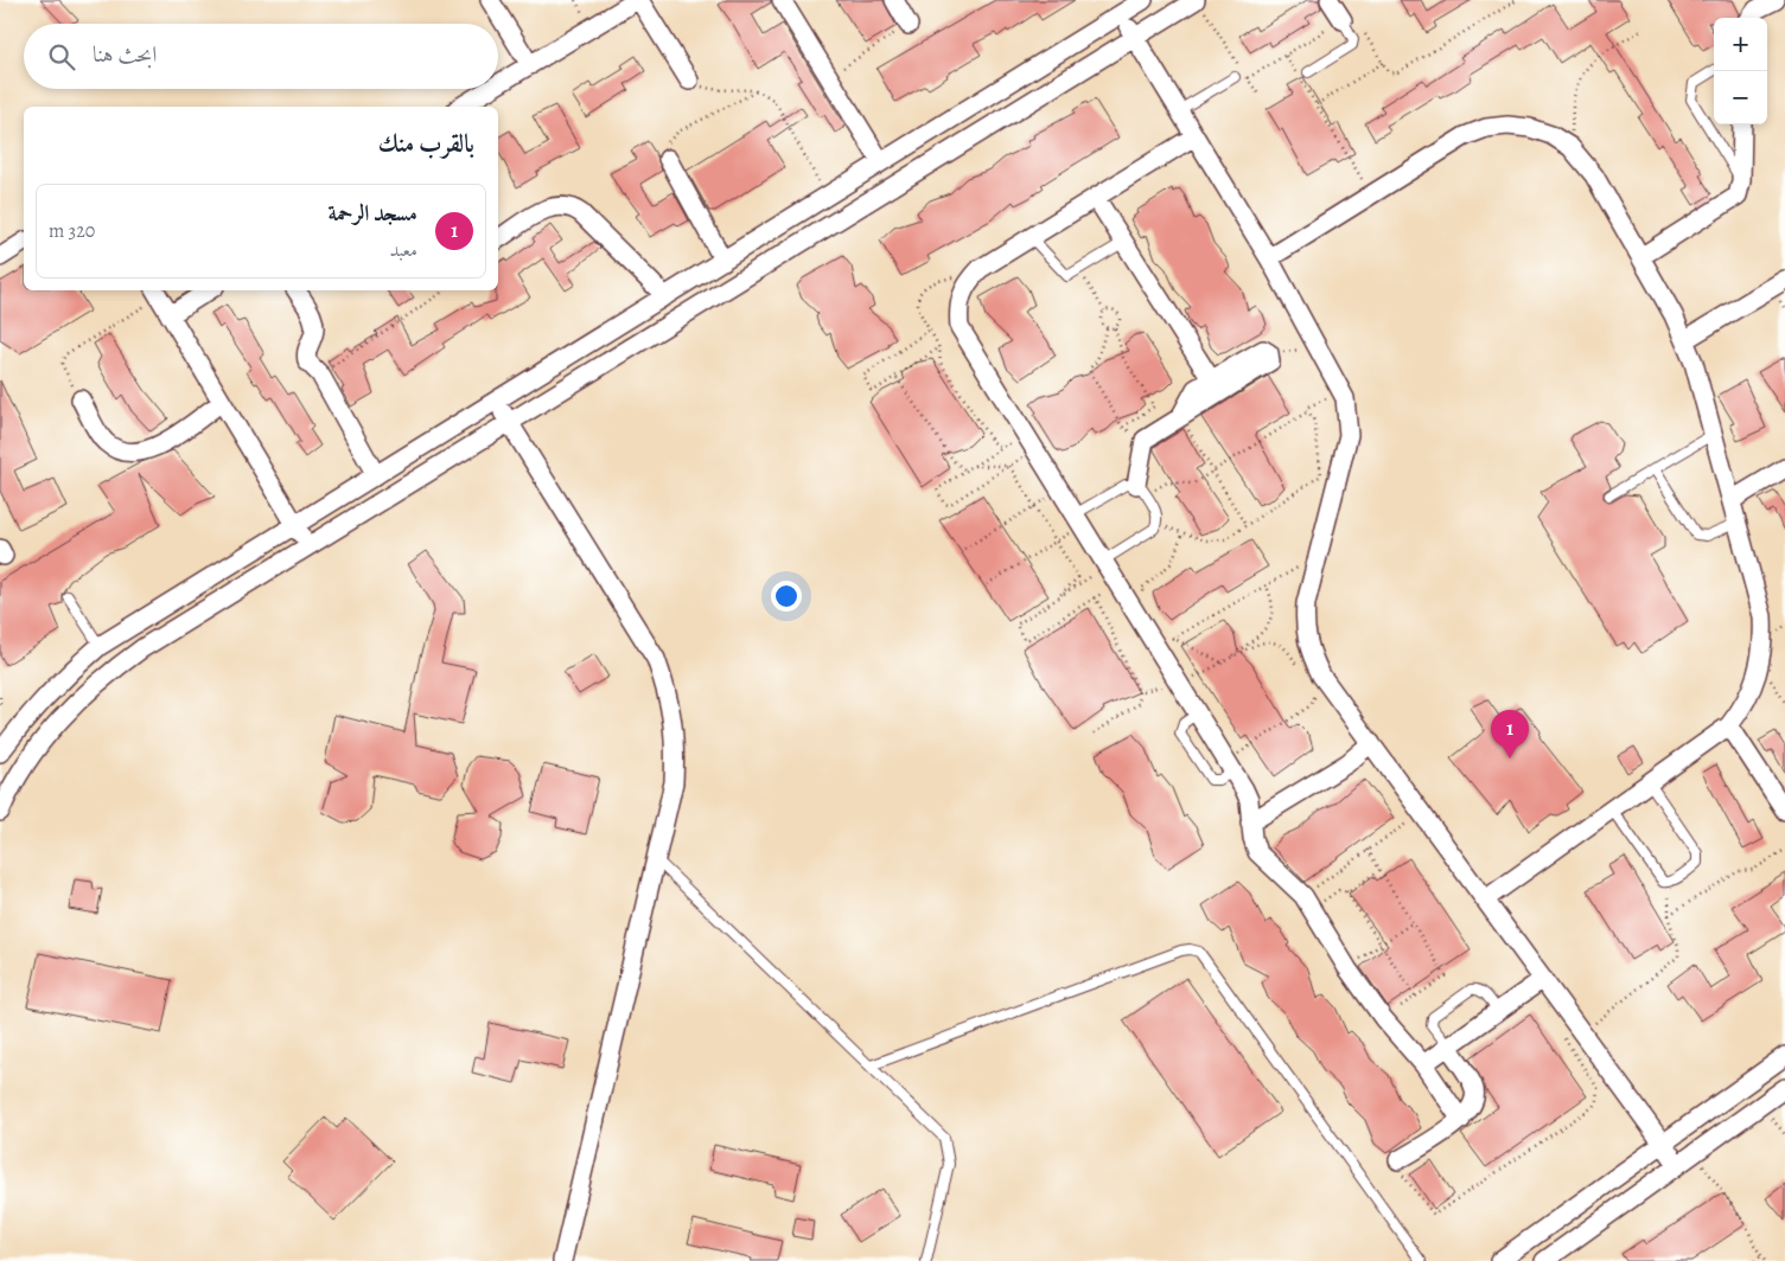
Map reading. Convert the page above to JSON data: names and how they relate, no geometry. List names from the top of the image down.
{
  "page": {
    "map_buttons": ["+", "−"],
    "search": "ابحث هنا",
    "heading": "بالقرب منك",
    "list": [
      {
        "mark": "1",
        "name": "مسجد الرحمة",
        "note": "معبد",
        "value": "320 m"
      }
    ],
    "pins": "1"
  }
}
